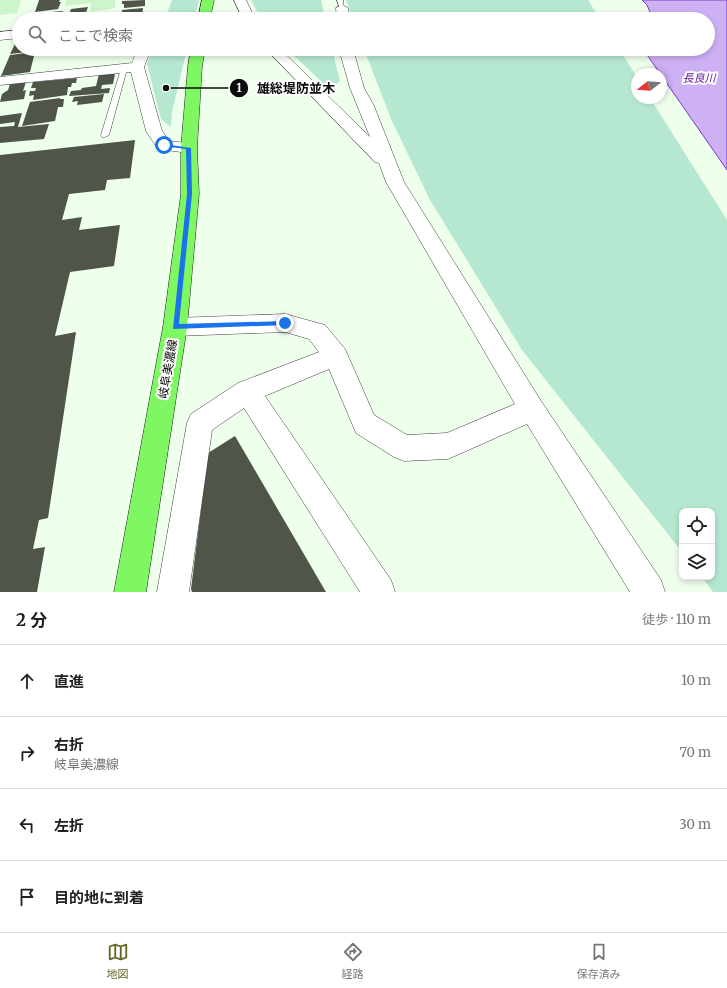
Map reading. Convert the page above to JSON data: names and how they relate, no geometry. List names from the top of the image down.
{
  "streets": {
    "main road": ["岐阜美濃線"]
  },
  "water": ["長良川"],
  "places": ["雄総堤防並木"],
  "north": "left",
  "page": {
    "search": "ここで検索",
    "heading": ["2 分", "徒歩 · 110 m"],
    "list": [
      ["直進", "10 m"],
      ["右折", "岐阜美濃線", "70 m"],
      ["左折", "30 m"],
      "目的地に到着"
    ],
    "nav": ["地図", "経路", "保存済み"]
  }
}
